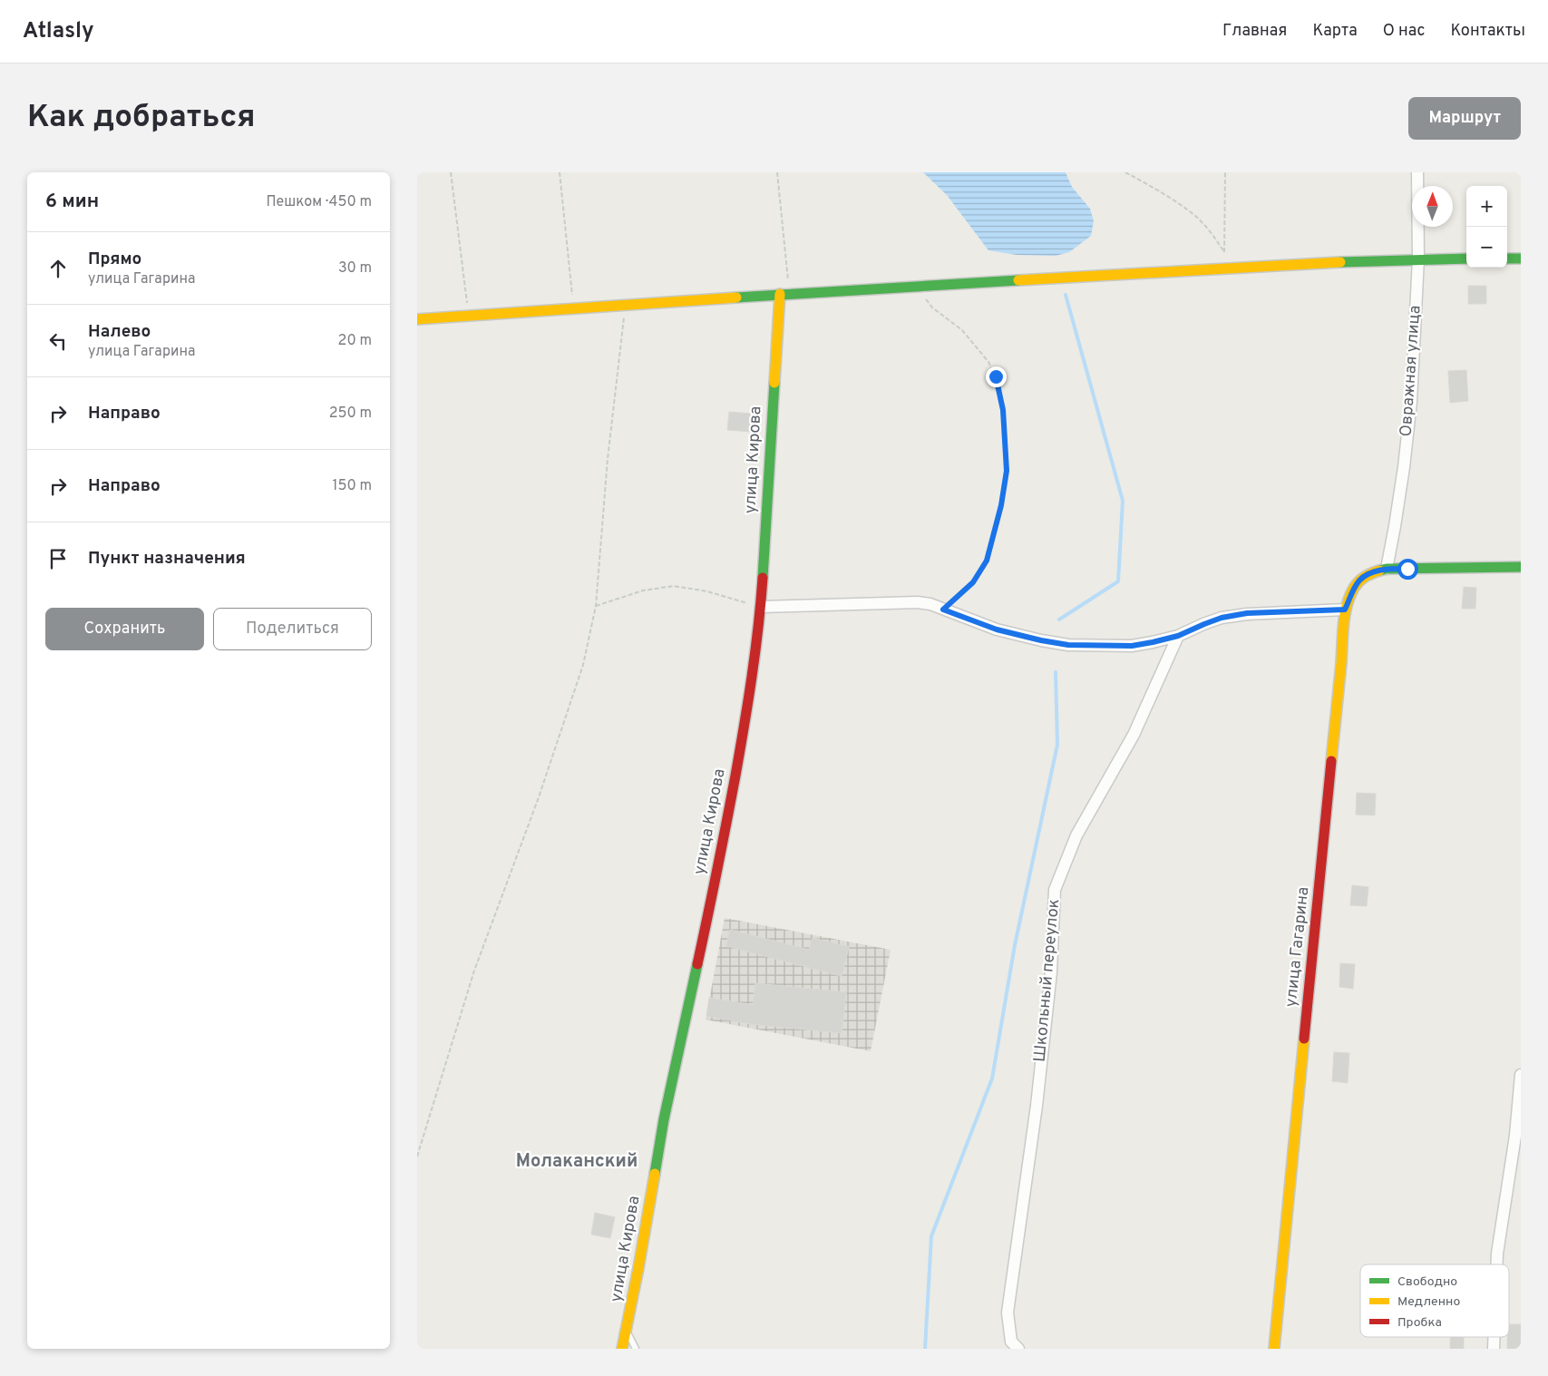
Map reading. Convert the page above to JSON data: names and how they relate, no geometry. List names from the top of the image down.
{
  "streets": {
    "street": [
      "Овражная улица",
      "улица Кирова",
      "улица Гагарина",
      "Школьный переулок"
    ]
  },
  "crossings": [
    ["Овражная улица", "улица Гагарина"]
  ],
  "districts": ["Молаканский"],
  "legend": ["Свободно", "Медленно", "Пробка"],
  "north": "top",
  "page": {
    "header": "Atlasly",
    "nav": [
      "Главная",
      "Карта",
      "О нас",
      "Контакты"
    ],
    "buttons": [
      "Маршрут",
      ["Сохранить", "Поделиться"]
    ],
    "title": "Как добраться",
    "heading": ["6 мин", "Пешком · 450 m"],
    "map_buttons": ["+", "−"],
    "list": [
      ["Прямо", "улица Гагарина", "30 m"],
      ["Налево", "улица Гагарина", "20 m"],
      ["Направо", "250 m"],
      ["Направо", "150 m"],
      "Пункт назначения"
    ]
  }
}
